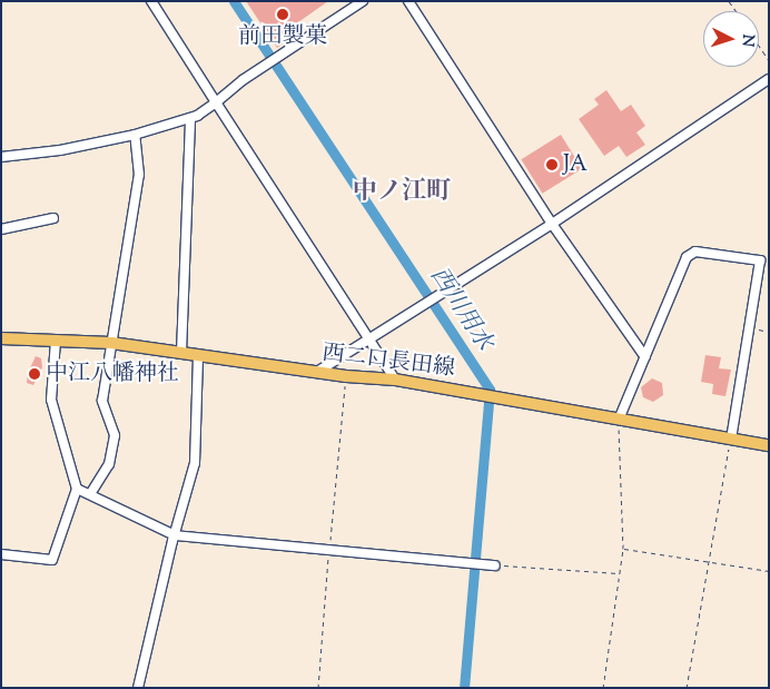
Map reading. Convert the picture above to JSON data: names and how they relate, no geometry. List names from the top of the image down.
{
  "streets": {
    "main road": ["西二口長田線"]
  },
  "districts": ["中ノ江町"],
  "water": ["西川用水"],
  "places": ["前田製菓", "JA", "中江八幡神社"],
  "north": "right"
}
